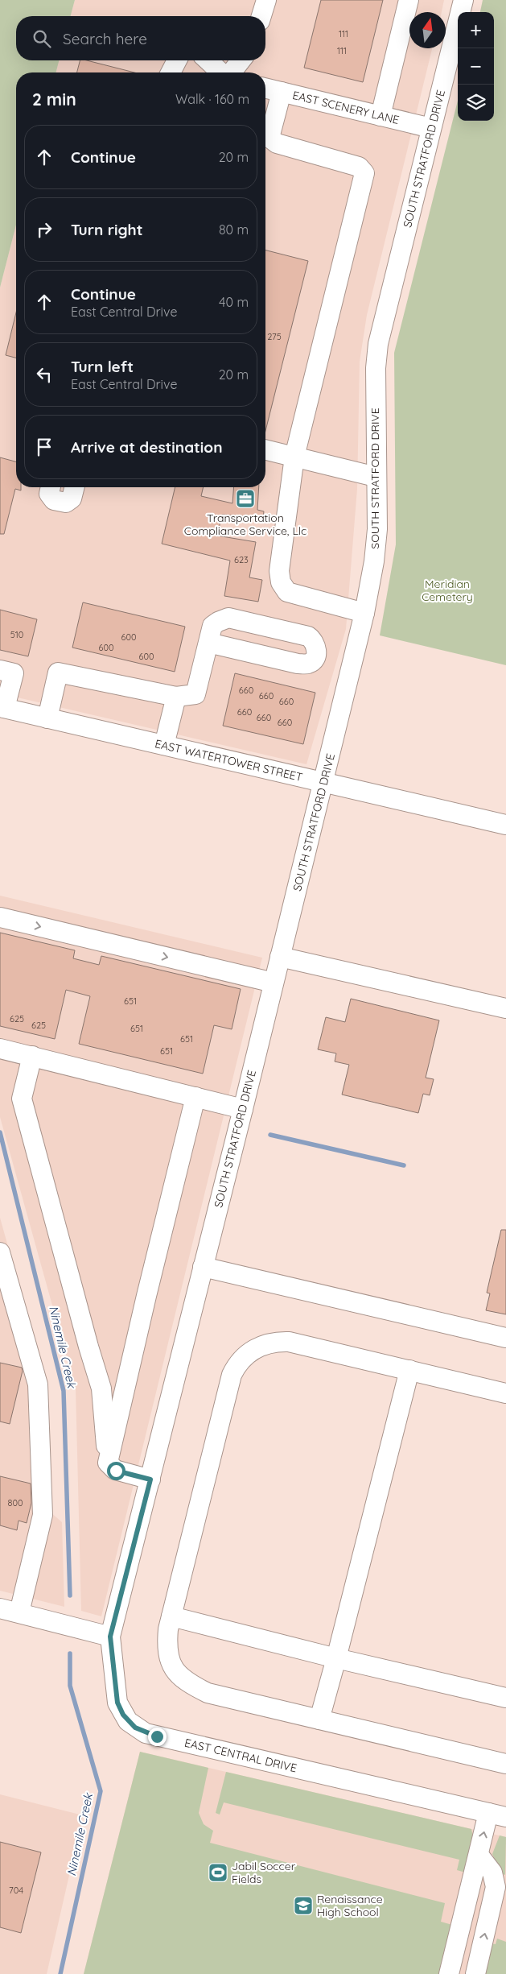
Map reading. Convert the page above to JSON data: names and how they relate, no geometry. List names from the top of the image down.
{
  "streets": {
    "street": [
      "EAST SCENERY LANE",
      "SOUTH STRATFORD DRIVE",
      "EAST WATERTOWER STREET",
      "EAST CENTRAL DRIVE"
    ]
  },
  "crossings": [
    ["EAST SCENERY LANE", "SOUTH STRATFORD DRIVE"],
    ["SOUTH STRATFORD DRIVE", "EAST WATERTOWER STREET"],
    ["SOUTH STRATFORD DRIVE", "EAST CENTRAL DRIVE"]
  ],
  "water": ["Ninemile Creek"],
  "parks": ["Meridian Cemetery"],
  "places": {
    "office": ["Transportation Compliance Service, Llc"],
    "sports": ["Jabil Soccer Fields"],
    "school or university": ["Renaissance High School"]
  },
  "house_numbers": [
    "111",
    "111",
    "275",
    "623",
    "510",
    "600",
    "600",
    "600",
    "660",
    "660",
    "660",
    "660",
    "660",
    "660",
    "651",
    "625",
    "625",
    "651",
    "651",
    "651",
    "800",
    "704"
  ],
  "north": "top",
  "page": {
    "map_buttons": ["+", "−"],
    "search": "Search here",
    "heading": ["2 min", "Walk · 160 m"],
    "list": [
      ["Continue", "20 m"],
      ["Turn right", "80 m"],
      ["Continue", "East Central Drive", "40 m"],
      ["Turn left", "East Central Drive", "20 m"],
      "Arrive at destination"
    ]
  }
}
